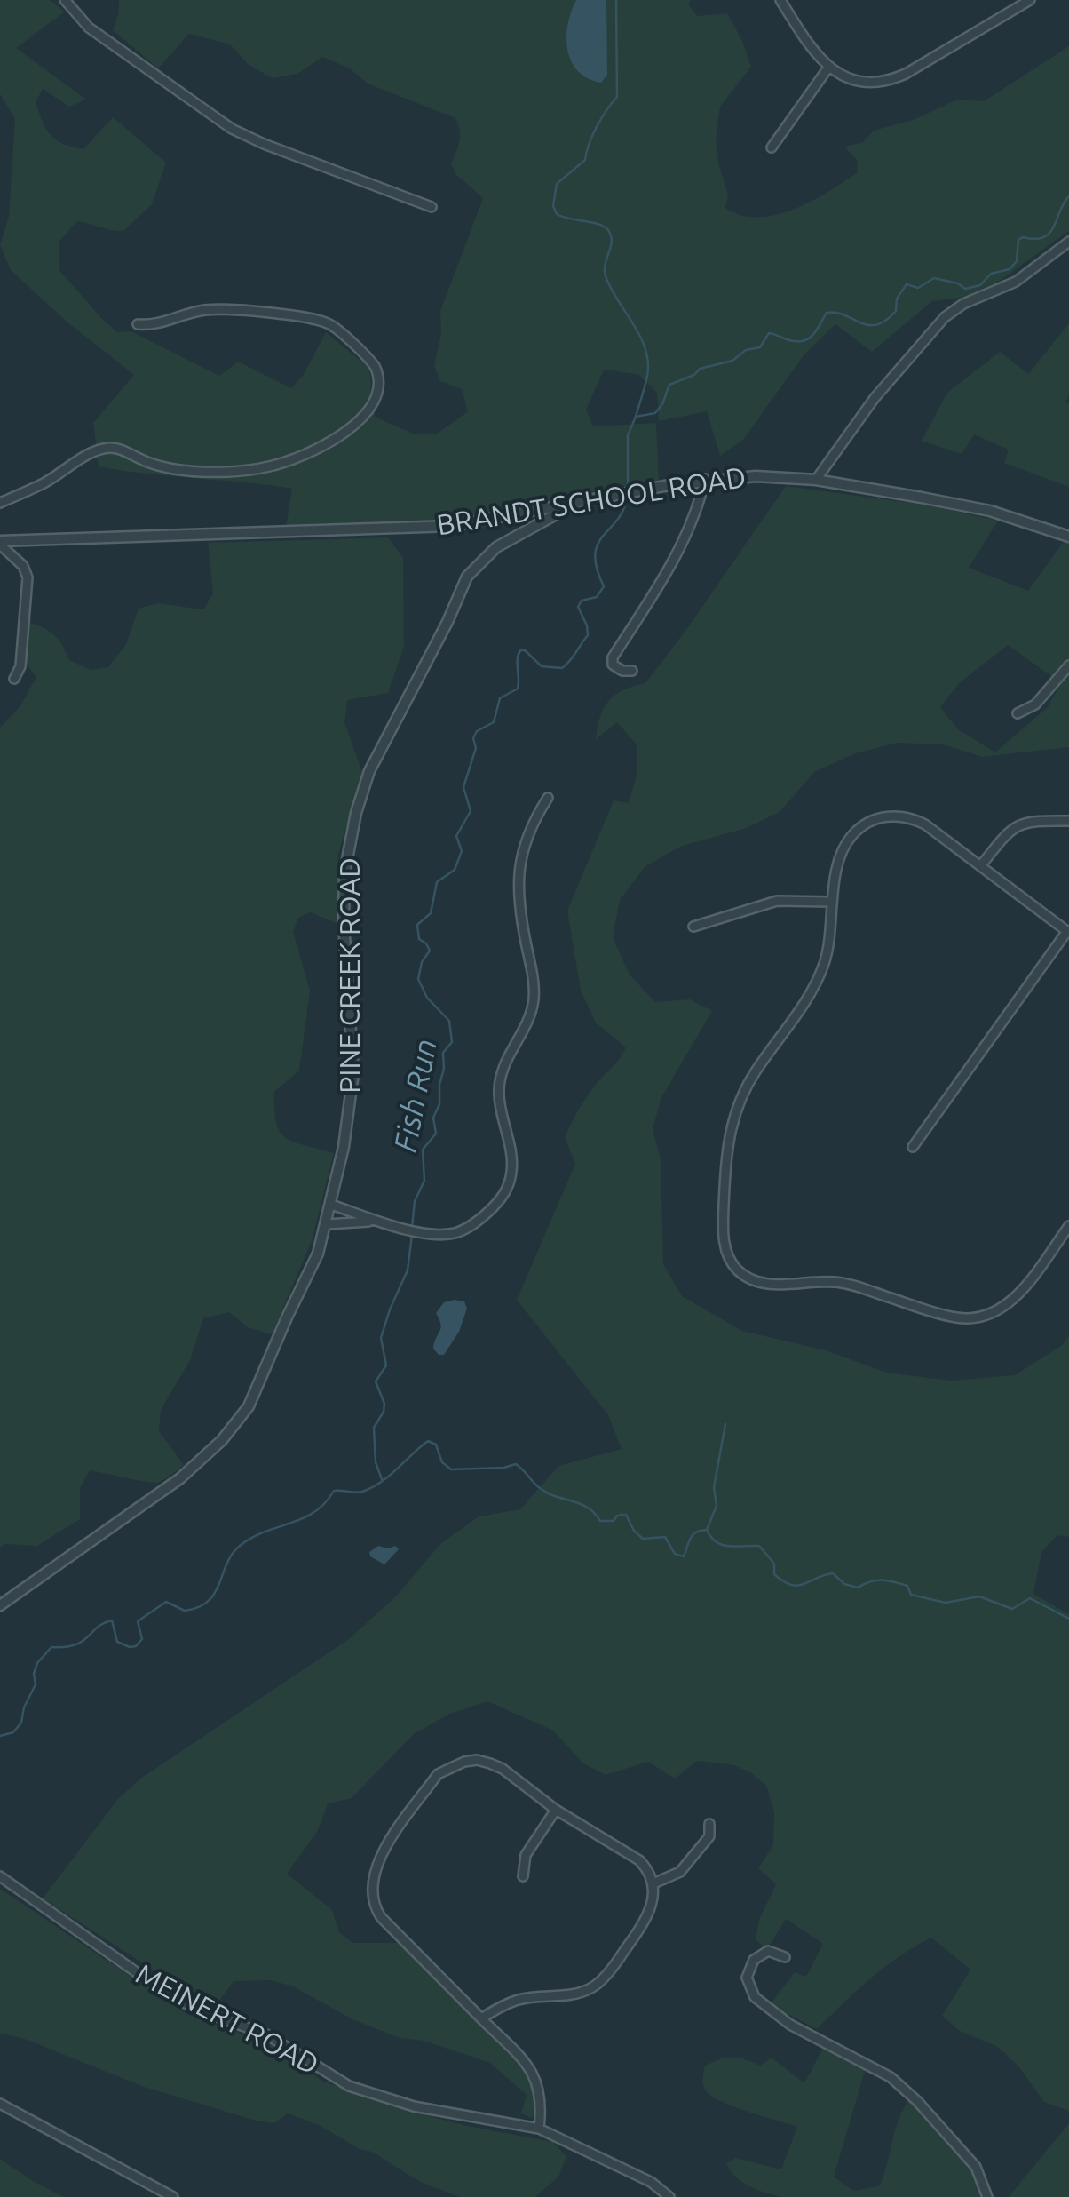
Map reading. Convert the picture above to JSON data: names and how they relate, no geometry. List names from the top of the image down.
{
  "streets": {
    "street": ["BRANDT SCHOOL ROAD", "PINE CREEK ROAD", "MEINERT ROAD"]
  },
  "crossings": [
    ["BRANDT SCHOOL ROAD", "PINE CREEK ROAD"]
  ],
  "water": ["Fish Run"]
}
